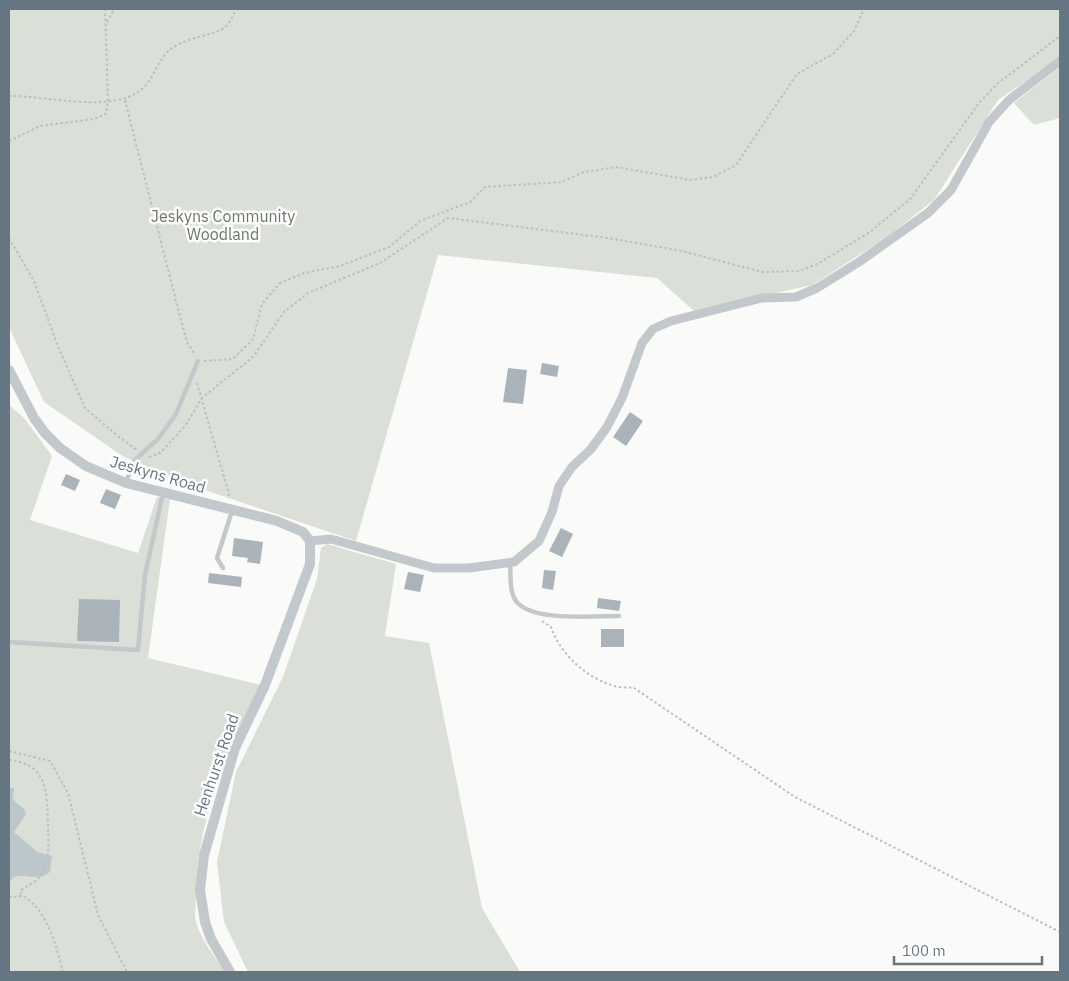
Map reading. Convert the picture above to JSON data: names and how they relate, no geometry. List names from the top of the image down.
{
  "streets": {
    "street": ["Jeskyns Road", "Henhurst Road"]
  },
  "crossings": [
    ["Jeskyns Road", "Henhurst Road"]
  ],
  "parks": ["Jeskyns Community Woodland"],
  "scale_bar": "100 m"
}
